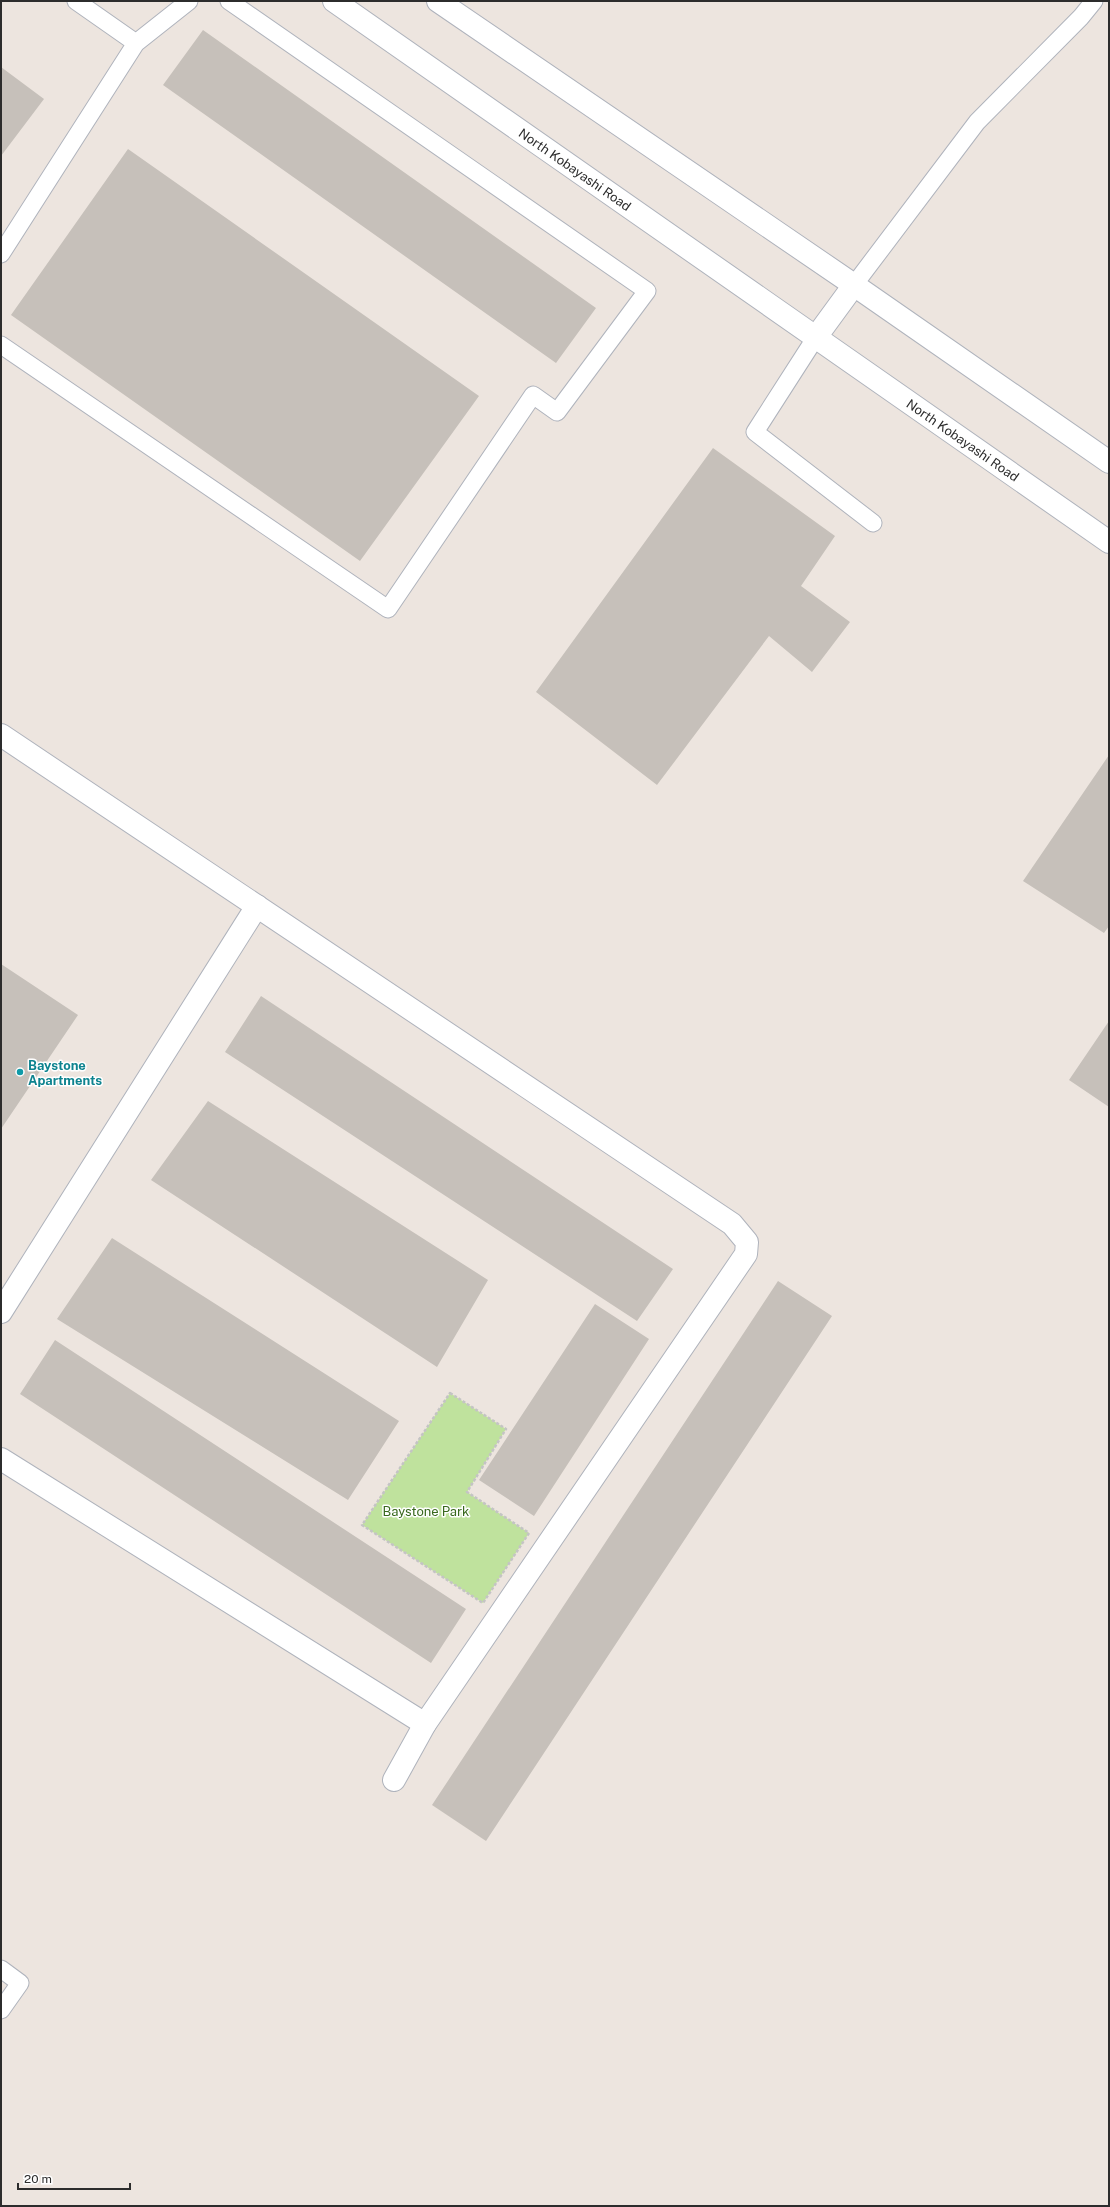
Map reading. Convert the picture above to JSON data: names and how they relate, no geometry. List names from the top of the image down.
{
  "streets": {
    "street": ["North Kobayashi Road"]
  },
  "parks": ["Baystone Park"],
  "places": ["Baystone Apartments"],
  "scale_bar": "20 m"
}
